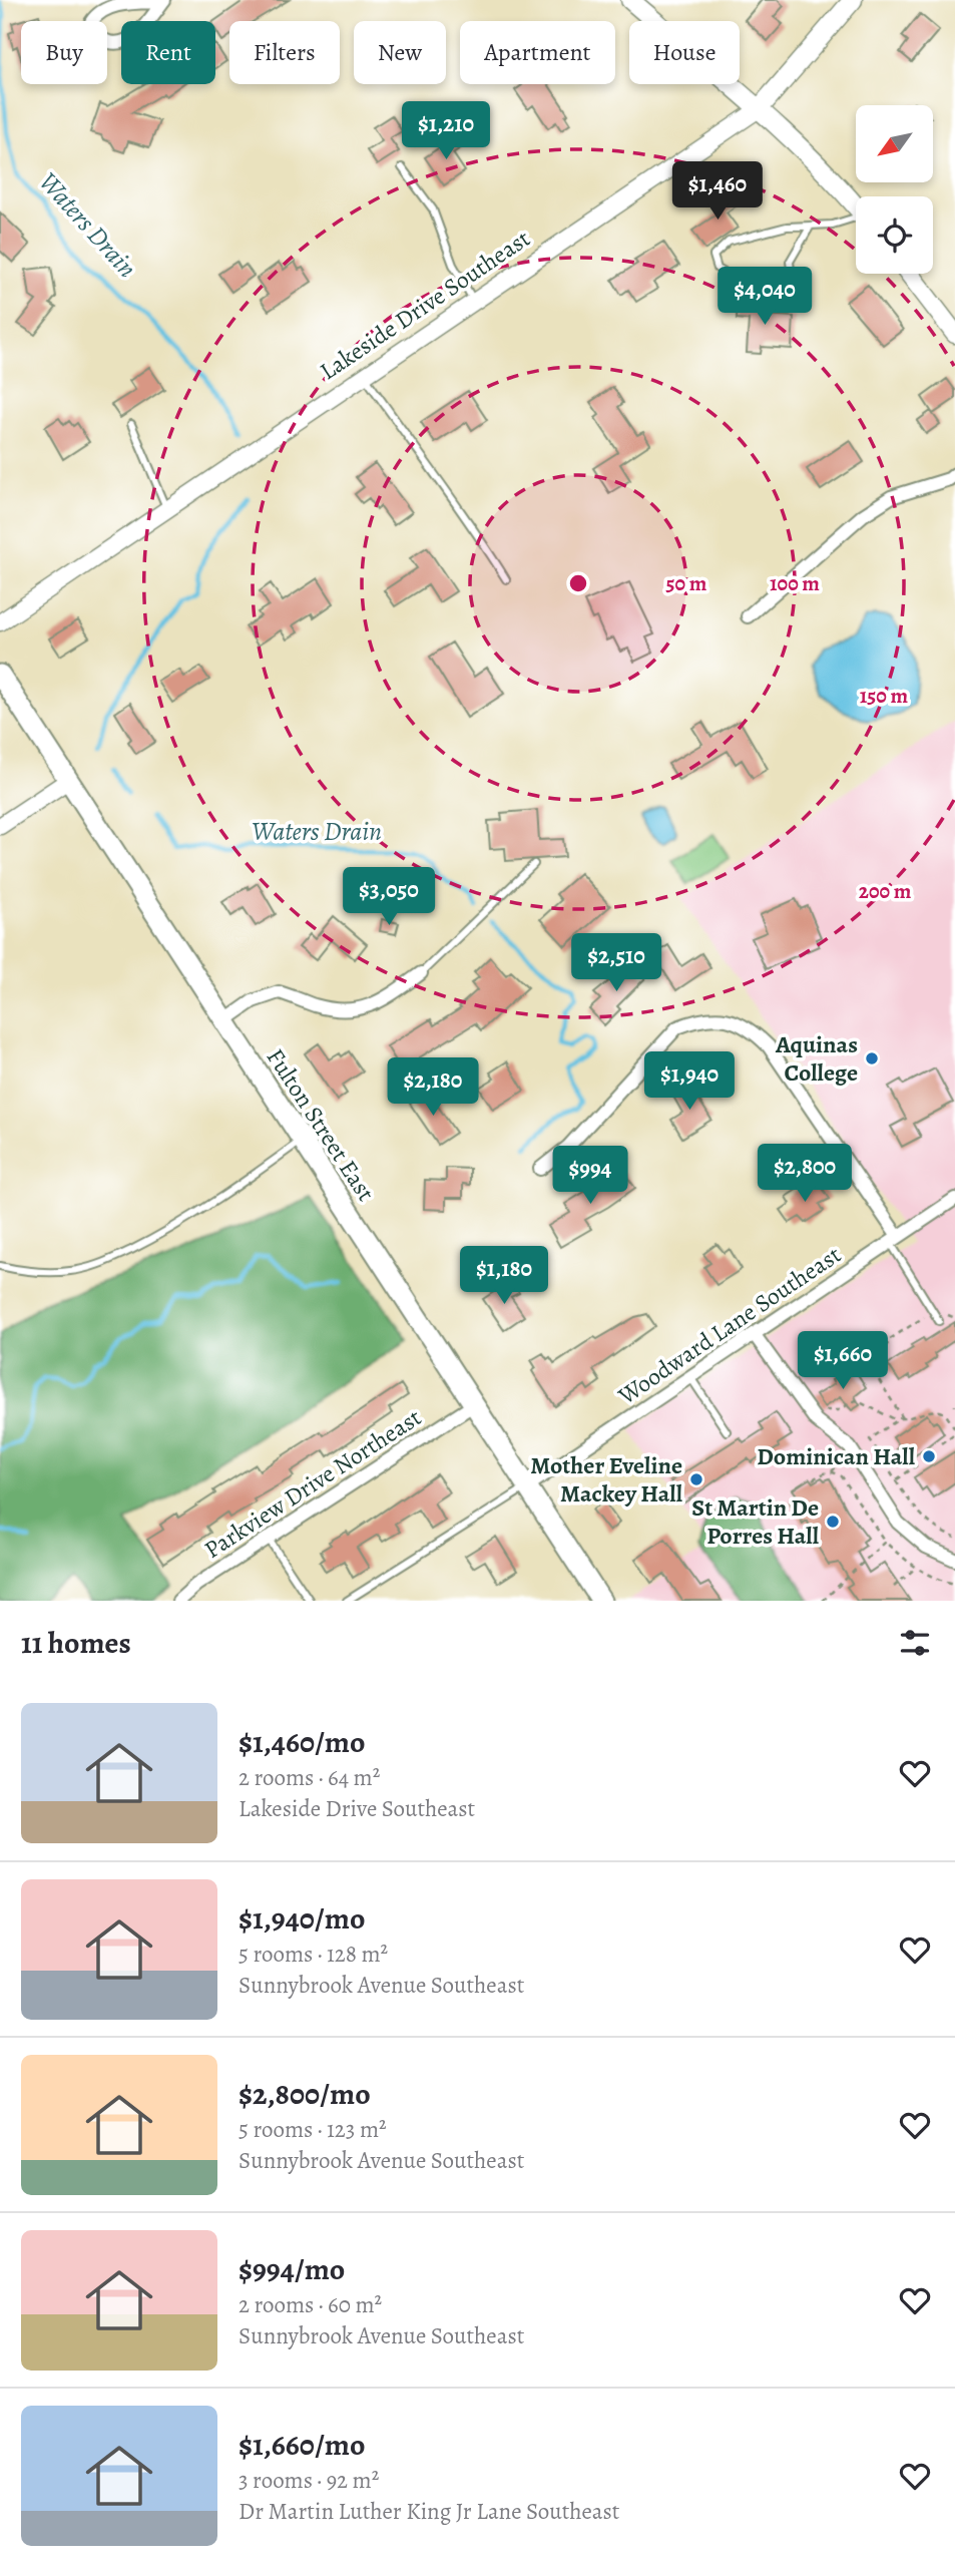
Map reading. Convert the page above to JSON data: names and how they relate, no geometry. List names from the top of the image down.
{
  "streets": {
    "main road": ["Lakeside Drive Southeast", "Fulton Street East"],
    "street": ["Woodward Lane Southeast", "Parkview Drive Northeast"]
  },
  "crossings": [
    ["Fulton Street East", "Woodward Lane Southeast"],
    ["Fulton Street East", "Parkview Drive Northeast"]
  ],
  "water": ["Waters Drain"],
  "places": [
    "Aquinas College",
    "Dominican Hall",
    "Mother Eveline Mackey Hall",
    "St Martin De Porres Hall"
  ],
  "north": "bottom left",
  "page": {
    "chip": [
      "Buy",
      "Rent",
      "Filters",
      "New",
      "Apartment",
      "House"
    ],
    "price": [
      "$1,210",
      "$1,460",
      "$4,040",
      "$3,050",
      "$2,510",
      "$1,940",
      "$2,180",
      "$2,800",
      "$994",
      "$1,180",
      "$1,660"
    ],
    "heading": "11 homes",
    "list": [
      {
        "name": "$1,460/mo",
        "note": "2 rooms · 64 m² · Lakeside Drive Southeast"
      },
      {
        "name": "$1,940/mo",
        "note": "5 rooms · 128 m² · Sunnybrook Avenue Southeast"
      },
      {
        "name": "$2,800/mo",
        "note": "5 rooms · 123 m² · Sunnybrook Avenue Southeast"
      },
      {
        "name": "$994/mo",
        "note": "2 rooms · 60 m² · Sunnybrook Avenue Southeast"
      },
      {
        "name": "$1,660/mo",
        "note": "3 rooms · 92 m² · Dr Martin Luther King Jr Lane Southeast"
      }
    ]
  },
  "rings": [
    "50 m",
    "100 m",
    "150 m",
    "200 m"
  ]
}
